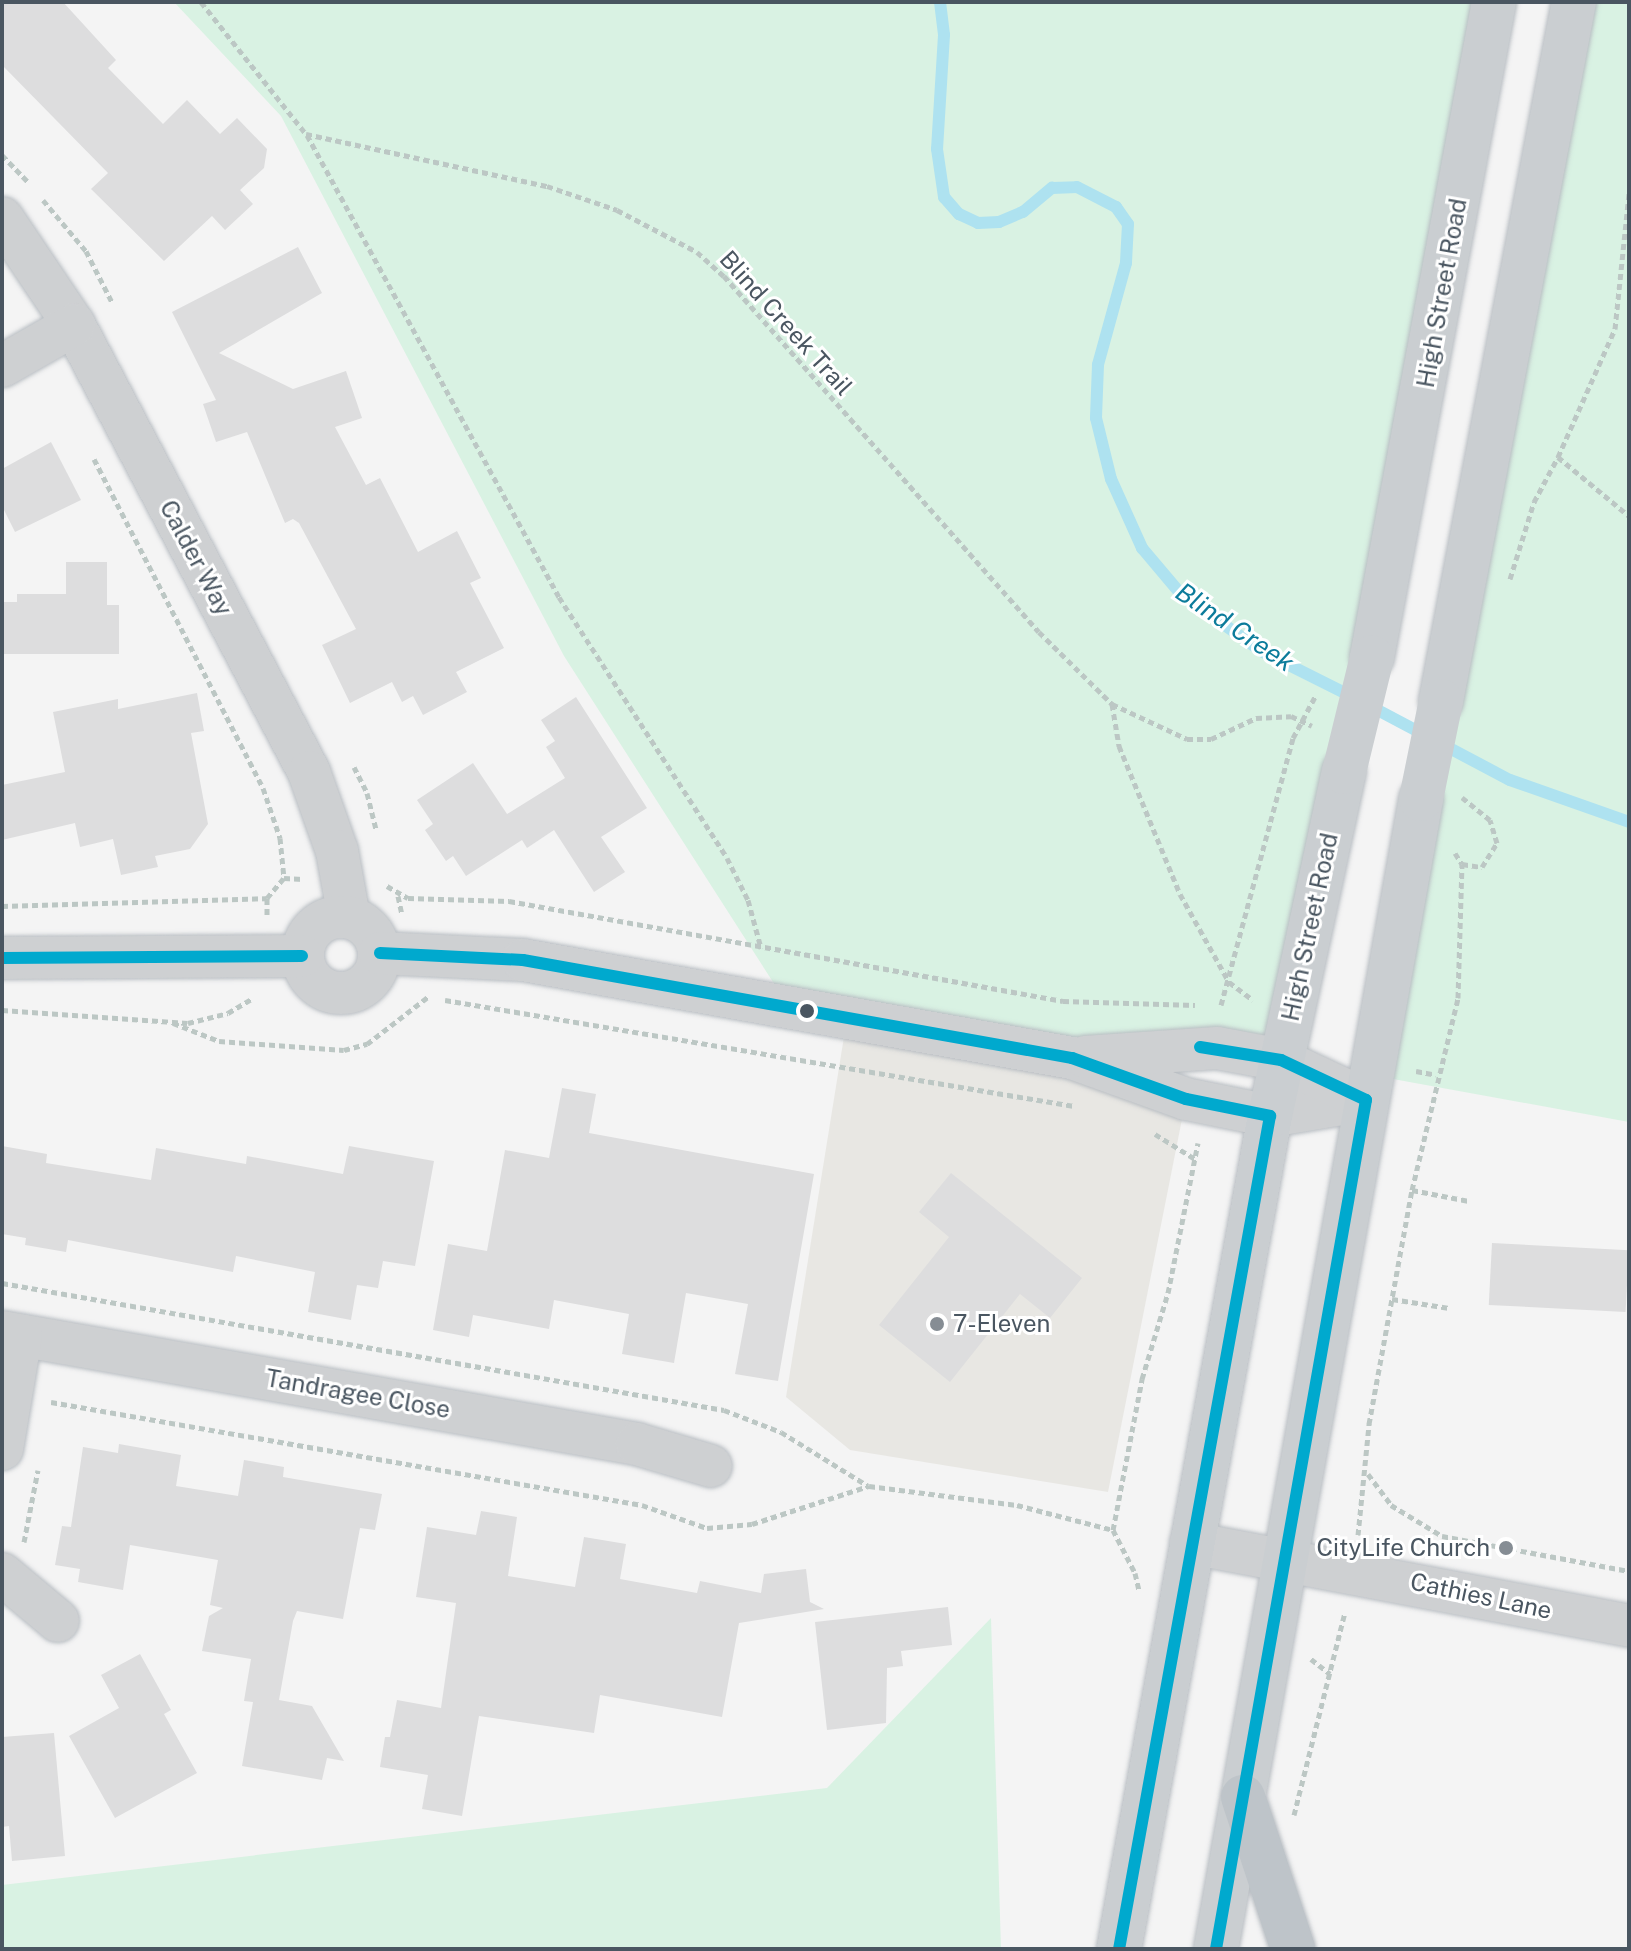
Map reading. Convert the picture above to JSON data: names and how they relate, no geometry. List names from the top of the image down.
{
  "streets": {
    "main road": ["High Street Road"],
    "street": ["Calder Way", "Tandragee Close", "Cathies Lane"],
    "path": ["Blind Creek Trail"]
  },
  "crossings": [
    ["High Street Road", "Cathies Lane"]
  ],
  "water": ["Blind Creek"],
  "places": ["7-Eleven", "CityLife Church"]
}
